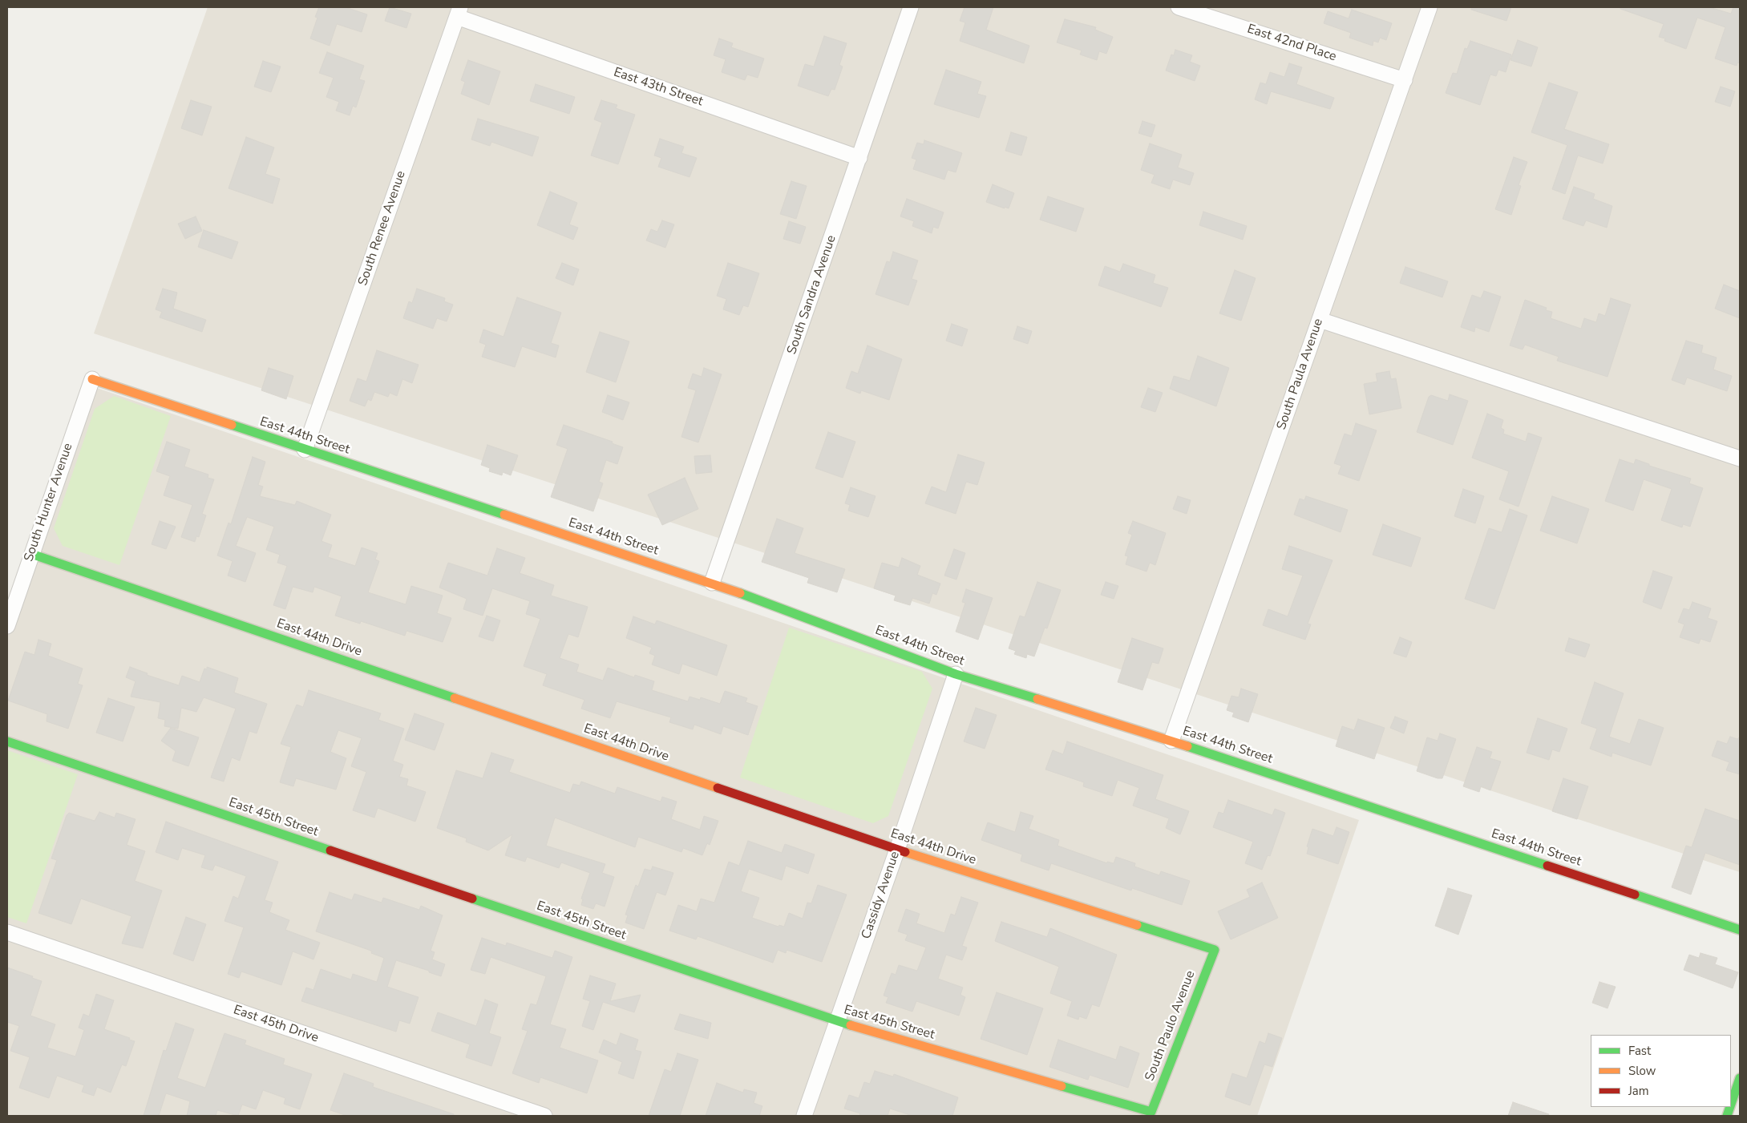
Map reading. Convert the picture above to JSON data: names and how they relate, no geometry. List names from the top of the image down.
{
  "streets": {
    "street": [
      "East 42nd Place",
      "East 43th Street",
      "South Renee Avenue",
      "South Sandra Avenue",
      "South Paula Avenue",
      "East 44th Street",
      "South Hunter Avenue",
      "East 44th Drive",
      "East 45th Street",
      "Cassidy Avenue",
      "East 45th Drive",
      "South Paulo Avenue"
    ]
  },
  "crossings": [
    ["East 42nd Place", "South Paula Avenue"],
    ["East 43th Street", "South Renee Avenue"],
    ["East 43th Street", "South Sandra Avenue"],
    ["South Renee Avenue", "East 44th Street"],
    ["South Sandra Avenue", "East 44th Street"],
    ["South Paula Avenue", "East 44th Street"],
    ["East 44th Street", "South Hunter Avenue"],
    ["East 44th Street", "Cassidy Avenue"],
    ["South Hunter Avenue", "East 44th Drive"],
    ["East 44th Drive", "Cassidy Avenue"],
    ["East 44th Drive", "South Paulo Avenue"],
    ["East 45th Street", "Cassidy Avenue"],
    ["East 45th Street", "South Paulo Avenue"]
  ],
  "legend": ["Fast", "Slow", "Jam"]
}
